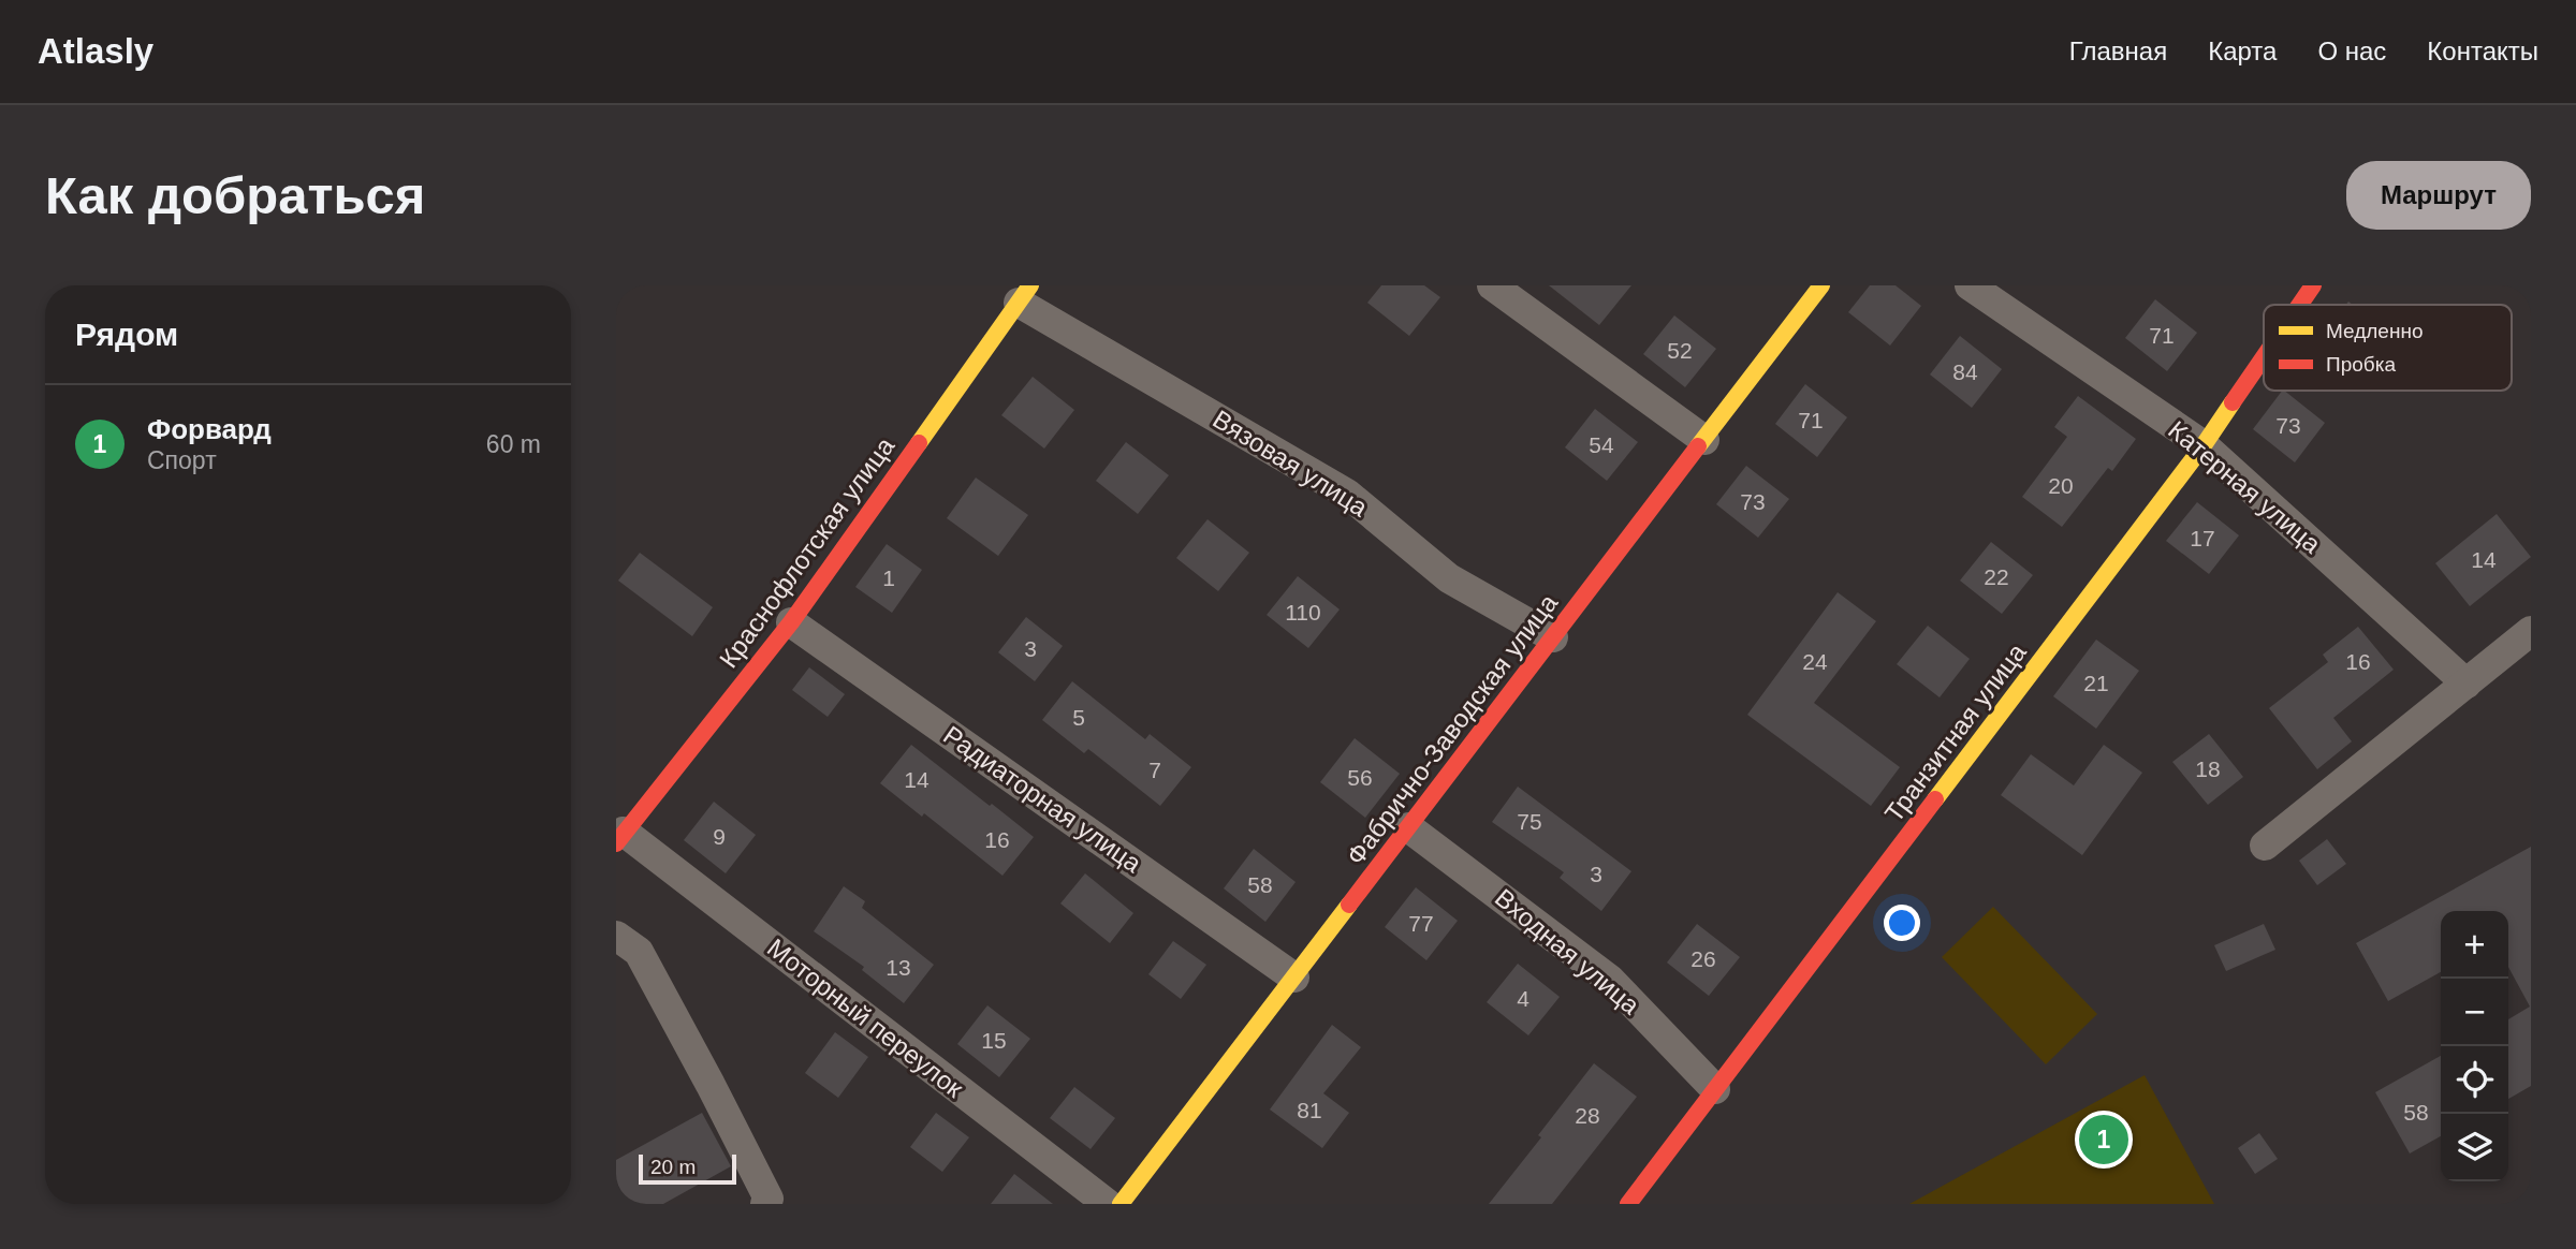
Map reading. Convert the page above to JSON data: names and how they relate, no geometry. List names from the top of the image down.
{
  "streets": {
    "street": [
      "Вязовая улица",
      "Катерная улица",
      "Краснофлотская улица",
      "Фабрично-Заводская улица",
      "Транзитная улица",
      "Радиаторная улица",
      "Входная улица",
      "Моторный переулок"
    ]
  },
  "crossings": [
    ["Вязовая улица", "Краснофлотская улица"],
    ["Вязовая улица", "Фабрично-Заводская улица"],
    ["Катерная улица", "Транзитная улица"],
    ["Краснофлотская улица", "Радиаторная улица"],
    ["Краснофлотская улица", "Моторный переулок"],
    ["Фабрично-Заводская улица", "Радиаторная улица"],
    ["Фабрично-Заводская улица", "Входная улица"],
    ["Транзитная улица", "Входная улица"]
  ],
  "house_numbers": [
    "71",
    "52",
    "84",
    "71",
    "73",
    "54",
    "20",
    "73",
    "17",
    "14",
    "22",
    "1",
    "110",
    "3",
    "24",
    "16",
    "21",
    "5",
    "18",
    "7",
    "56",
    "14",
    "75",
    "9",
    "16",
    "3",
    "58",
    "77",
    "26",
    "13",
    "4",
    "15",
    "81",
    "58",
    "28"
  ],
  "legend": ["Медленно", "Пробка"],
  "scale_bar": "20 m",
  "page": {
    "header": "Atlasly",
    "nav": [
      "Главная",
      "Карта",
      "О нас",
      "Контакты"
    ],
    "buttons": "Маршрут",
    "title": "Как добраться",
    "heading": "Рядом",
    "list": [
      {
        "mark": "1",
        "name": "Форвард",
        "note": "Спорт",
        "value": "60 m"
      }
    ],
    "map_buttons": ["+", "−"],
    "pins": "1",
    "scale": "20 m"
  }
}
